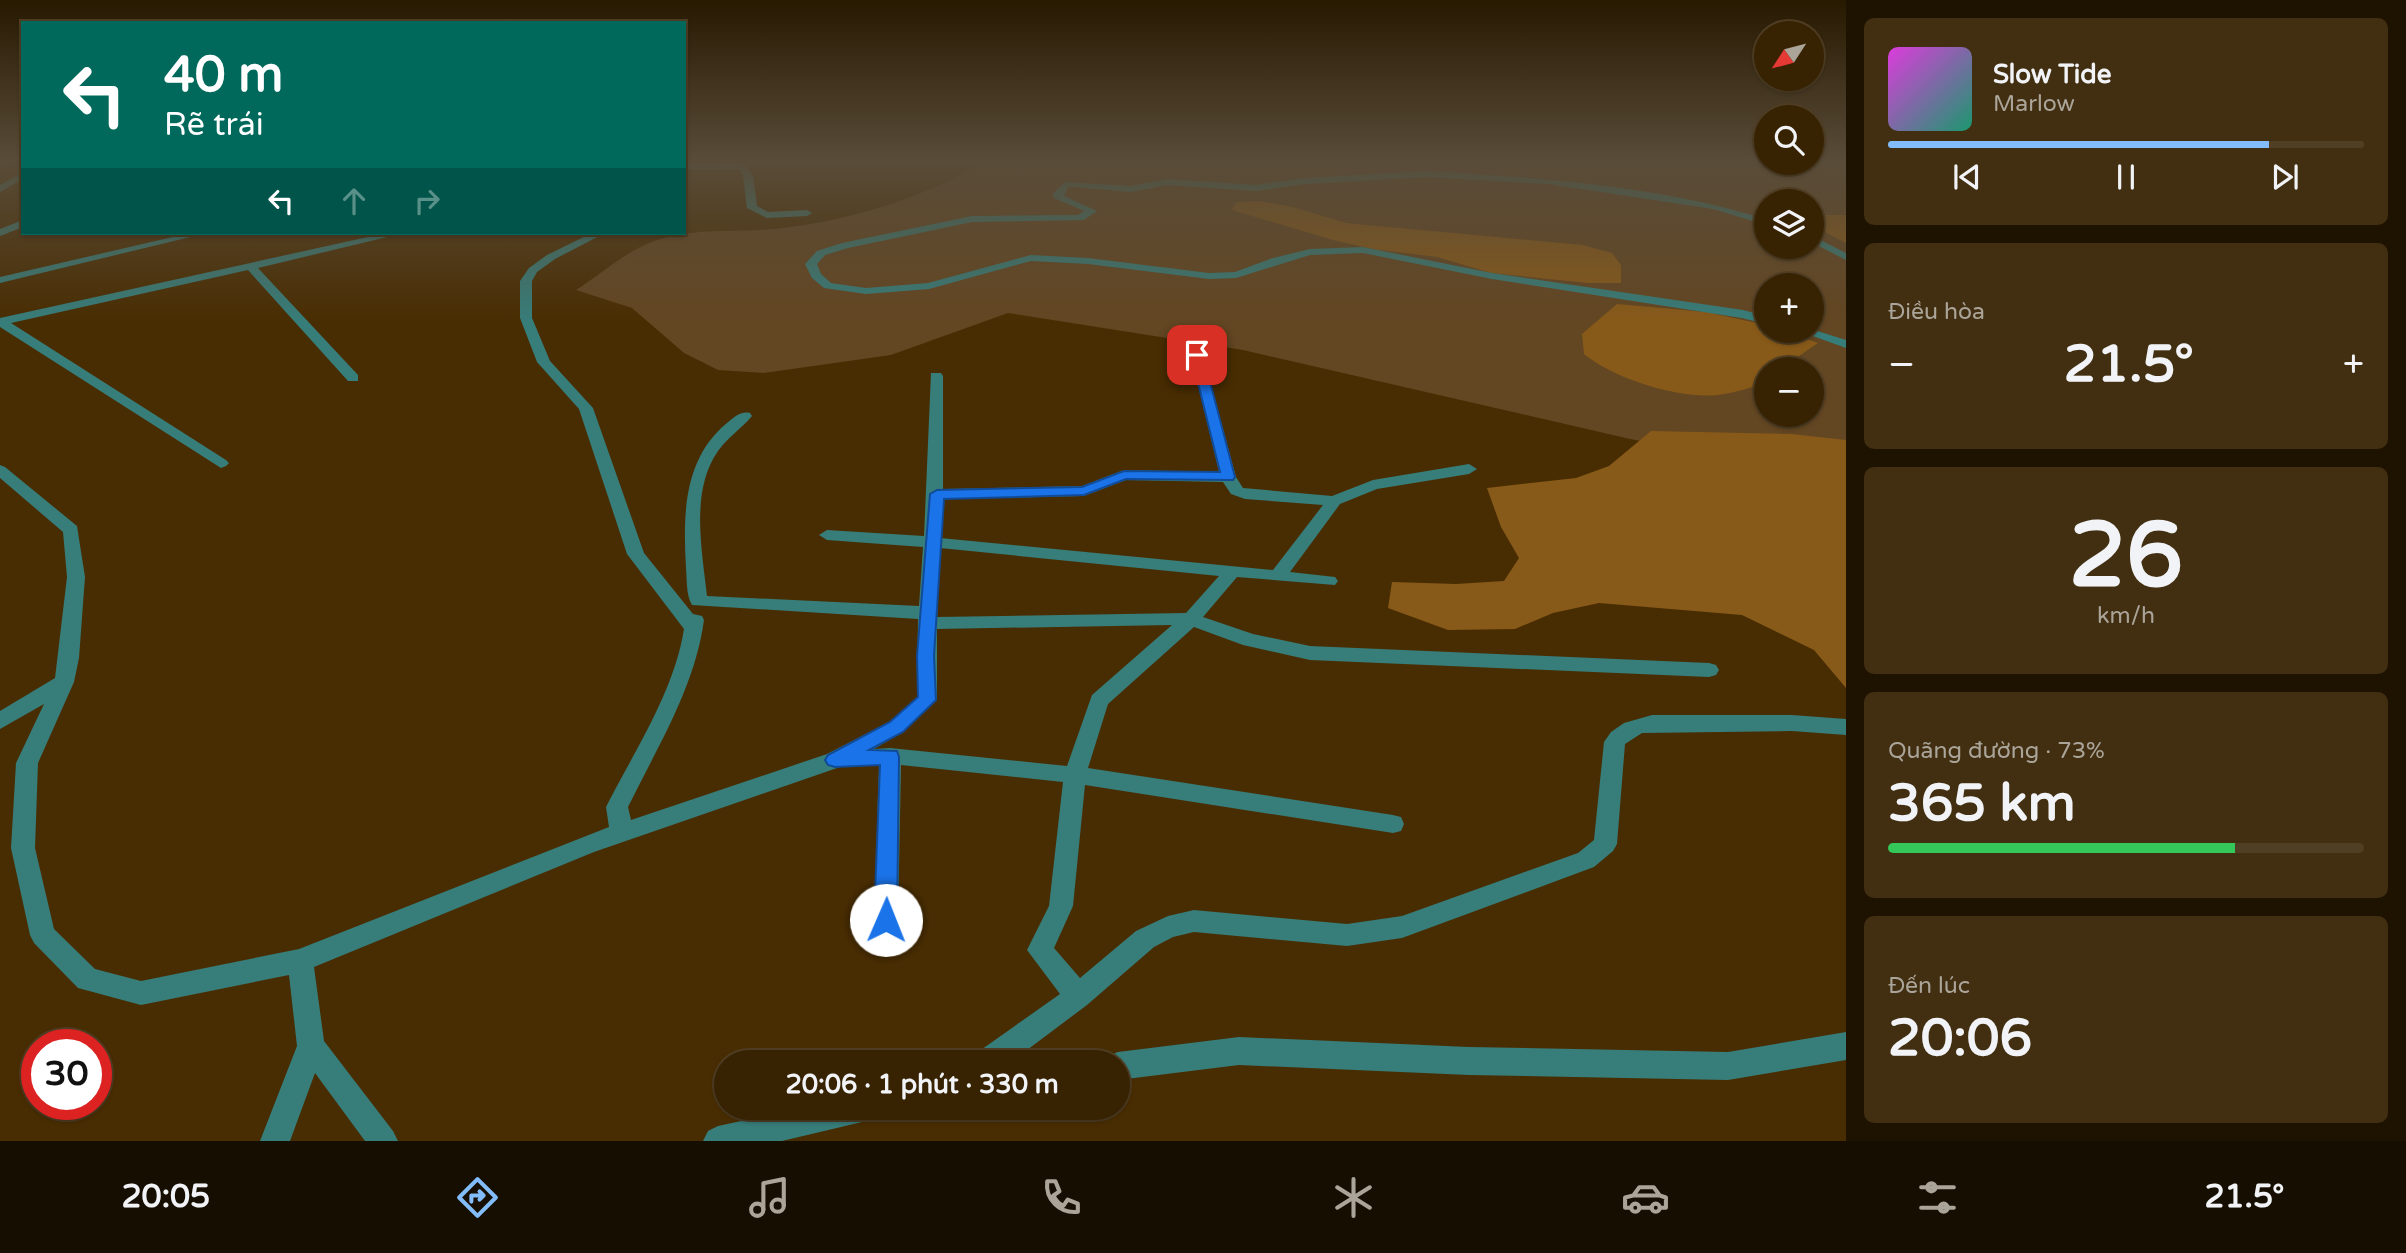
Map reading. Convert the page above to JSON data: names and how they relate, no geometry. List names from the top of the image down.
{
  "north": "bottom left",
  "page": {
    "map_buttons": ["+", "−"],
    "turn": ["40 m", "Rẽ trái"],
    "song": ["Slow Tide", "Marlow"],
    "tile": [
      "Điều hòa",
      ["26", "km/h"],
      ["Quãng đường · 73%", "365 km"],
      ["Đến lúc", "20:06"]
    ],
    "heat": ["−", "21.5°", "+"],
    "limit": "30",
    "trip": "20:06 · 1 phút · 330 m",
    "tabs": ["20:05", "21.5°"]
  }
}
